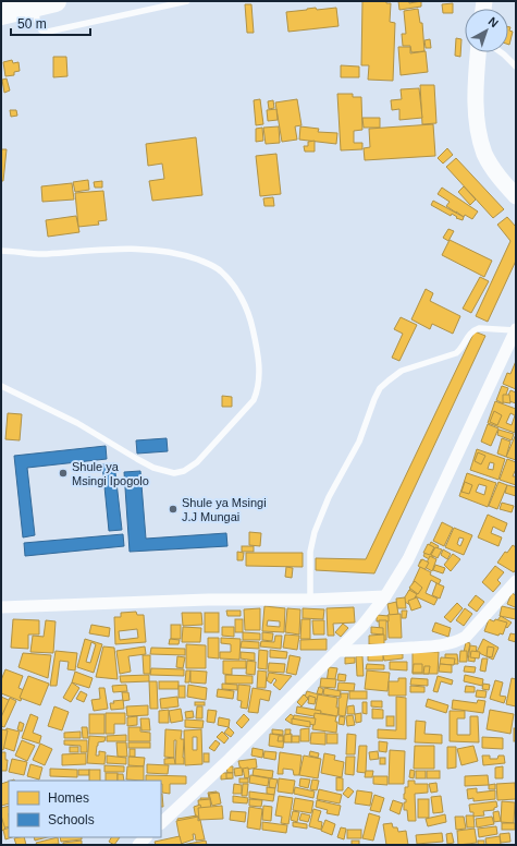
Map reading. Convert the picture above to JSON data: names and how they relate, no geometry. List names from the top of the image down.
{
  "places": ["Shule ya Msingi Ipogolo", "Shule ya Msingi J.J Mungai"],
  "legend": ["Homes", "Schools"],
  "scale_bar": "50 m",
  "north": "top right"
}
